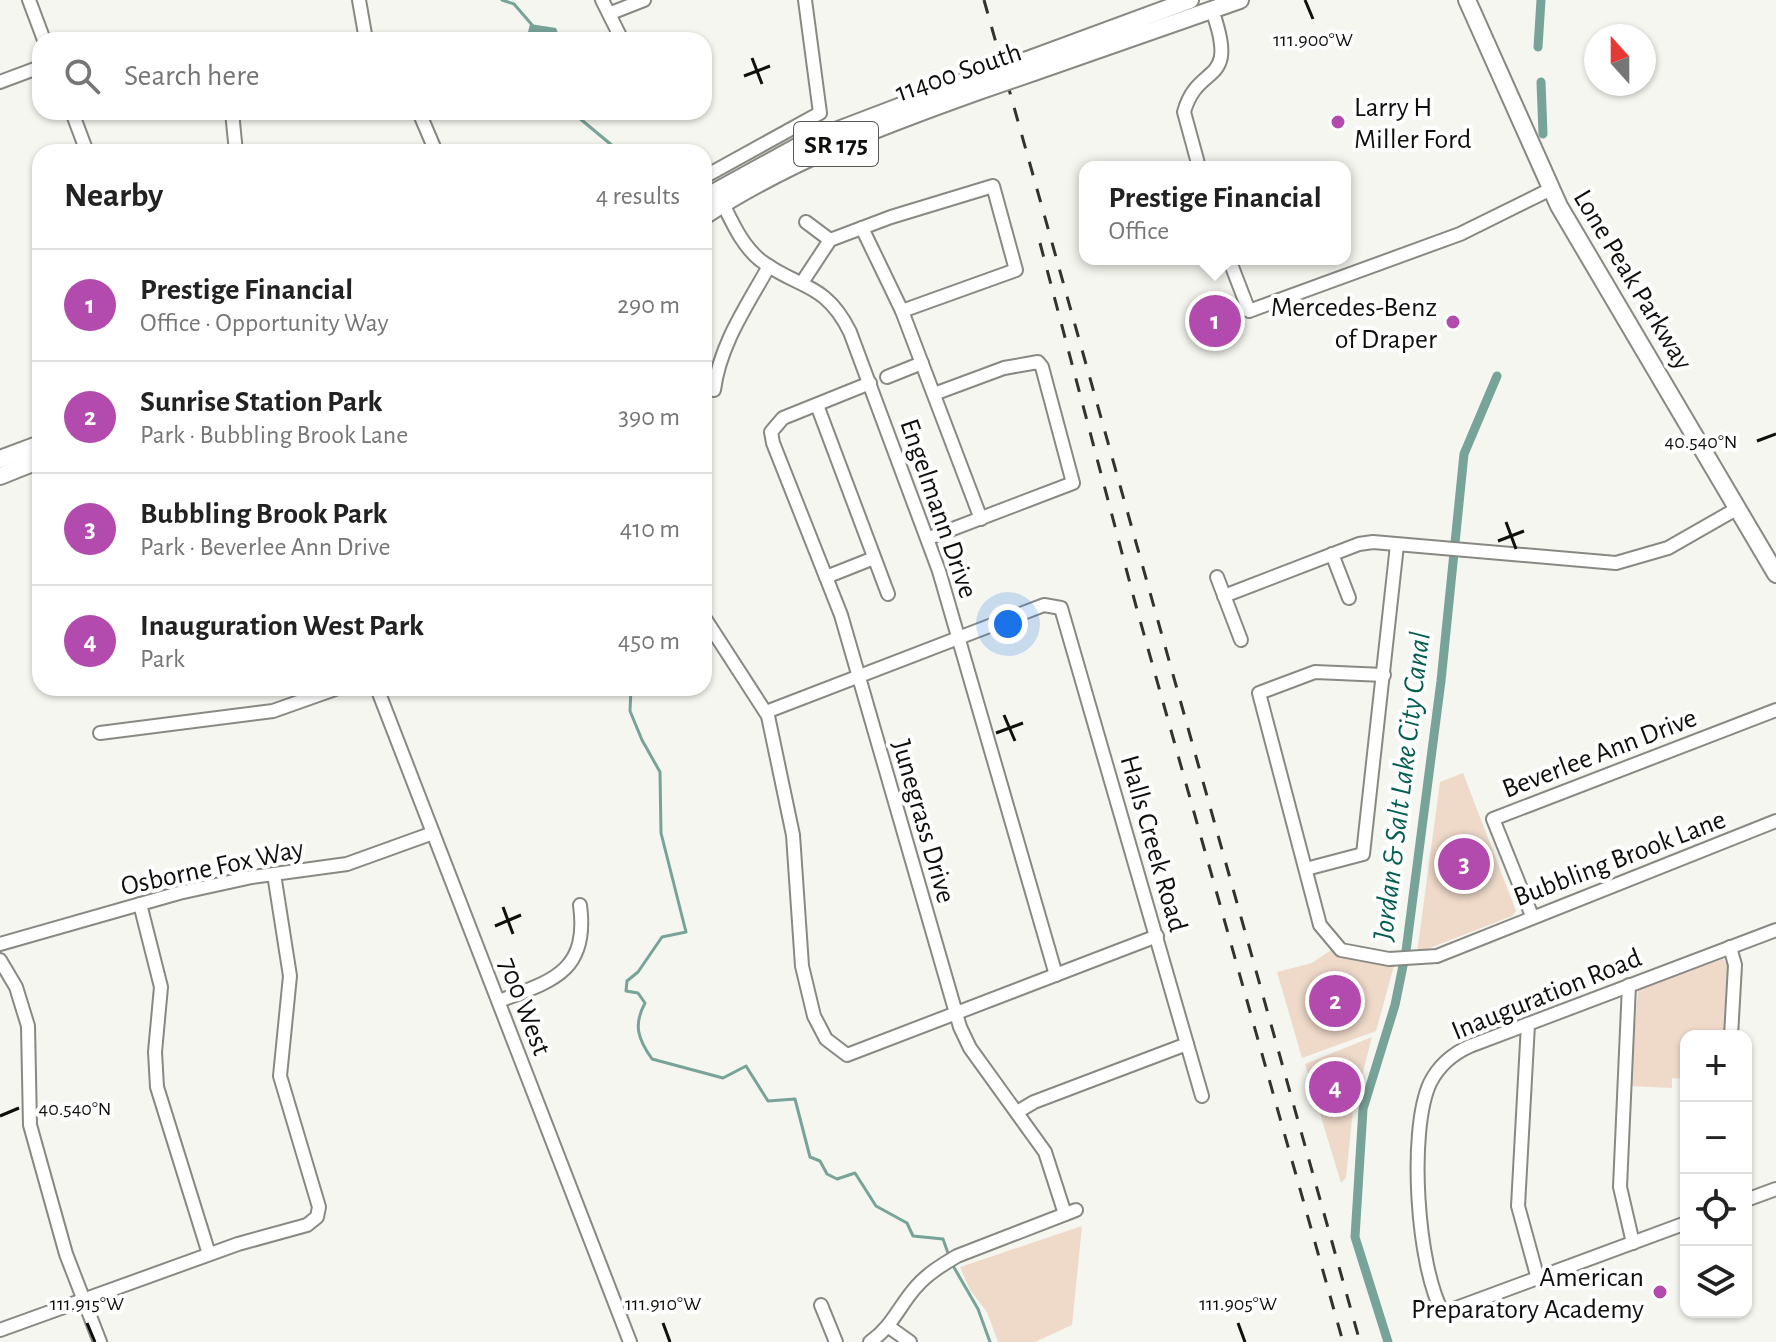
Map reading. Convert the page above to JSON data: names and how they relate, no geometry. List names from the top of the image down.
{
  "streets": {
    "main road": ["11400 South", "SR 175", "Lone Peak Parkway"],
    "street": [
      "Engelmann Drive",
      "Beverlee Ann Drive",
      "Junegrass Drive",
      "Halls Creek Road",
      "Bubbling Brook Lane",
      "Osborne Fox Way",
      "Inauguration Road",
      "700 West"
    ]
  },
  "crossings": [
    ["11400 South", "Engelmann Drive"],
    ["Engelmann Drive", "Halls Creek Road"],
    ["Beverlee Ann Drive", "Bubbling Brook Lane"],
    ["Osborne Fox Way", "700 West"]
  ],
  "water": ["Jordan & Salt Lake City Canal"],
  "places": ["Larry H Miller Ford", "Mercedes-Benz of Draper", "American Preparatory Academy"],
  "north": "top",
  "page": {
    "search": "Search here",
    "heading": ["Nearby", "4 results"],
    "popup": ["Prestige Financial", "Office"],
    "list": [
      {
        "mark": "1",
        "name": "Prestige Financial",
        "note": "Office · Opportunity Way",
        "value": "290 m"
      },
      {
        "mark": "2",
        "name": "Sunrise Station Park",
        "note": "Park · Bubbling Brook Lane",
        "value": "390 m"
      },
      {
        "mark": "3",
        "name": "Bubbling Brook Park",
        "note": "Park · Beverlee Ann Drive",
        "value": "410 m"
      },
      {
        "mark": "4",
        "name": "Inauguration West Park",
        "note": "Park",
        "value": "450 m"
      }
    ],
    "pins": [
      "1",
      "3",
      "2",
      "4"
    ],
    "map_buttons": ["+", "−"]
  },
  "coordinates": [
    "111.900°W",
    "40.540°N",
    "111.915°W",
    "111.910°W",
    "111.905°W"
  ]
}
